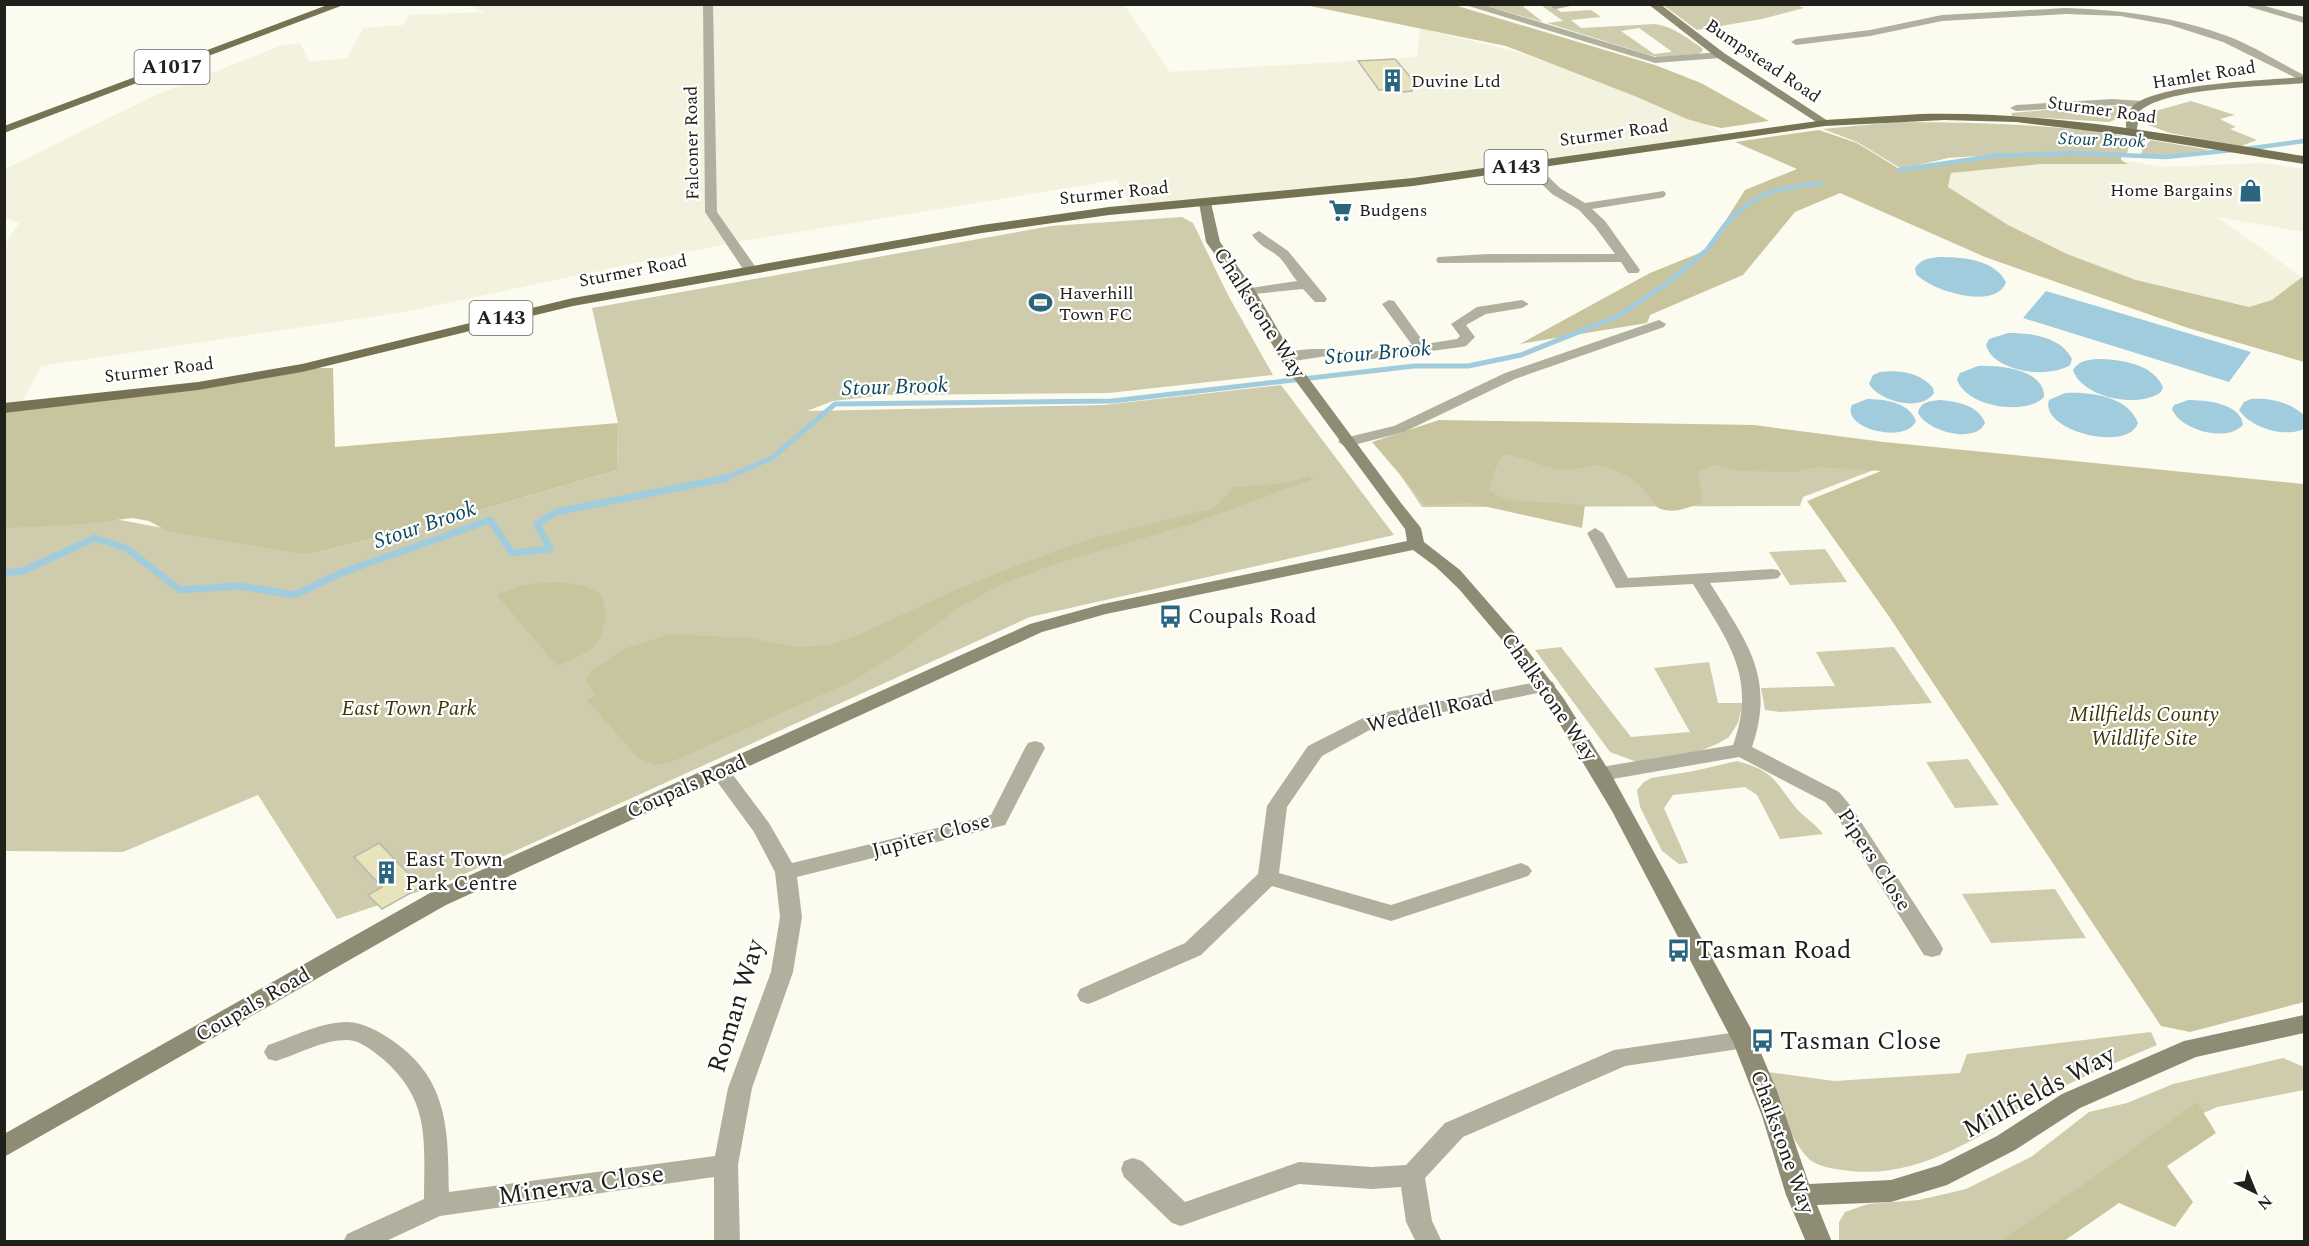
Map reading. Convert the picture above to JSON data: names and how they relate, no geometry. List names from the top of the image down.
{
  "streets": {
    "main road": ["A1017", "Sturmer Road", "A143"],
    "street": [
      "Bumpstead Road",
      "Hamlet Road",
      "Falconer Road",
      "Chalkstone Way",
      "Weddell Road",
      "Coupals Road",
      "Jupiter Close",
      "Pipers Close",
      "Roman Way",
      "Millfields Way",
      "Minerva Close"
    ]
  },
  "crossings": [
    ["Bumpstead Road", "Sturmer Road"],
    ["Hamlet Road", "Sturmer Road"],
    ["Sturmer Road", "Falconer Road"],
    ["Sturmer Road", "Chalkstone Way"],
    ["Chalkstone Way", "Weddell Road"],
    ["Chalkstone Way", "Coupals Road"],
    ["Chalkstone Way", "Millfields Way"],
    ["Coupals Road", "Roman Way"],
    ["Jupiter Close", "Roman Way"],
    ["Roman Way", "Minerva Close"]
  ],
  "water": ["Stour Brook"],
  "parks": ["East Town Park", "Millfields County Wildlife Site"],
  "places": {
    "building": ["Duvine Ltd", "East Town Park Centre"],
    "shop": ["Home Bargains"],
    "supermarket": ["Budgens"],
    "sports": ["Haverhill Town FC"],
    "bus stop": ["Coupals Road", "Tasman Road", "Tasman Close"]
  },
  "north": "bottom right"
}
